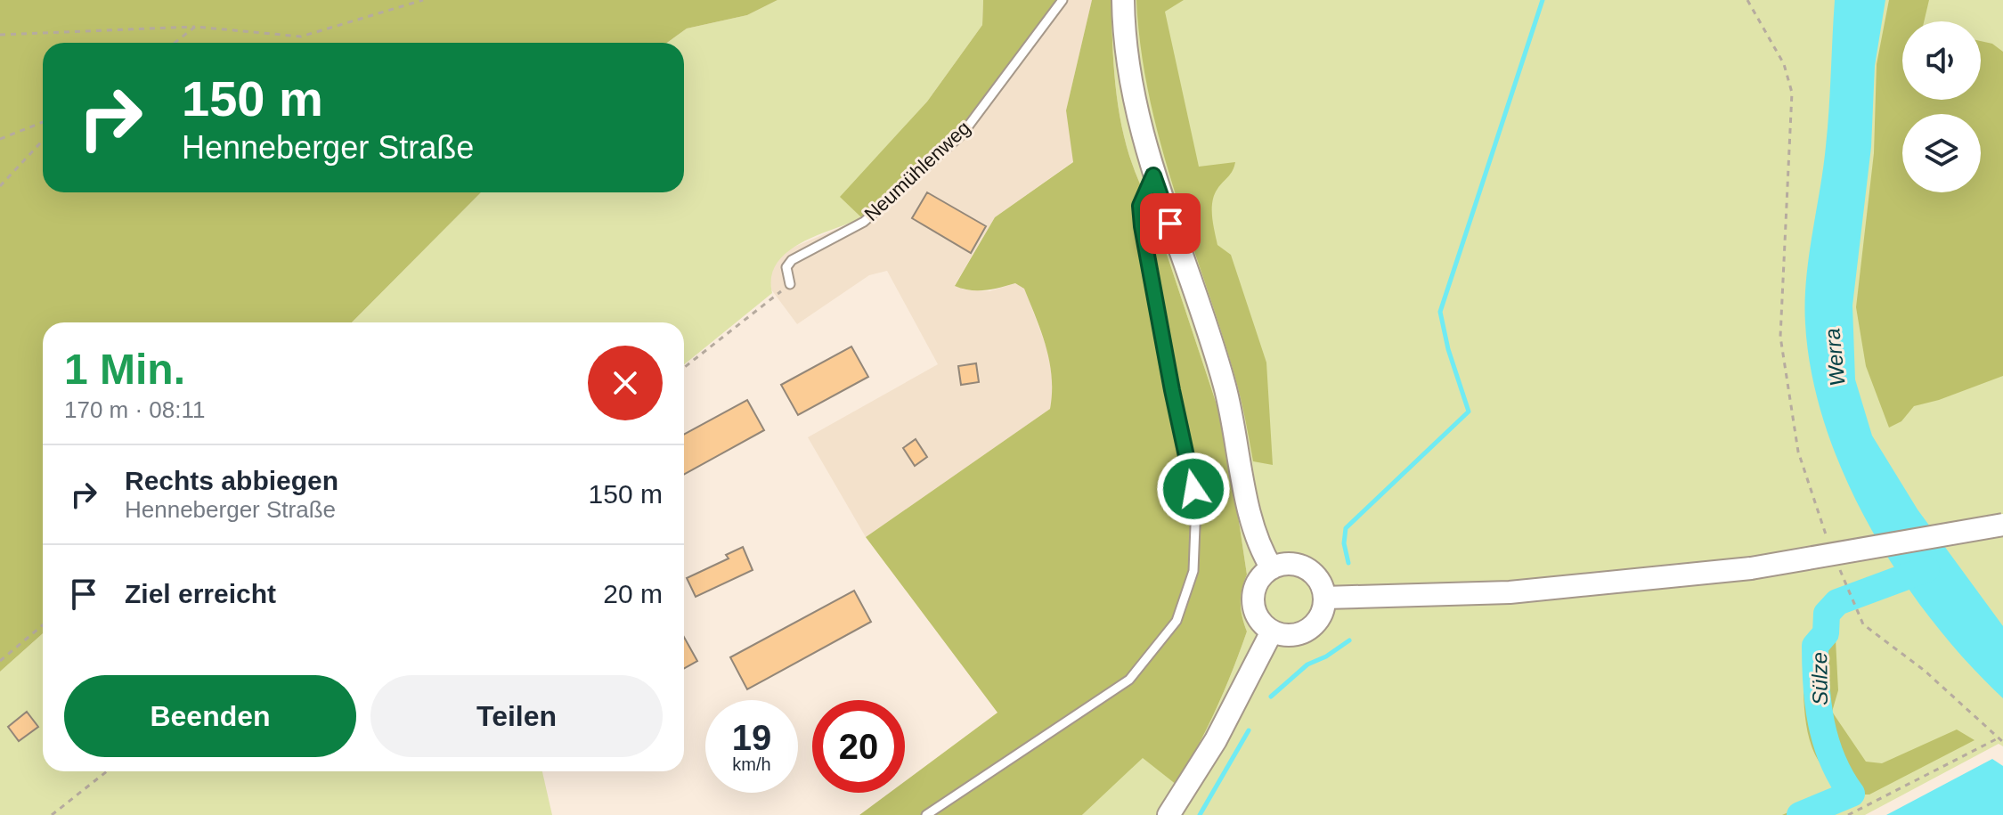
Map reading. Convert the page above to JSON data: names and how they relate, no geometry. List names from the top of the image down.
{
  "streets": {
    "lane": ["Neumühlenweg"]
  },
  "water": ["Werra", "Sülze"],
  "page": {
    "turn": ["150 m", "Henneberger Straße"],
    "heading": ["1 Min.", "170 m · 08:11"],
    "list": [
      {
        "name": "Rechts abbiegen",
        "note": "Henneberger Straße",
        "value": "150 m"
      },
      {
        "name": "Ziel erreicht",
        "value": "20 m"
      }
    ],
    "buttons": ["Beenden", "Teilen"],
    "speed": "19 km/h",
    "limit": "20"
  }
}
